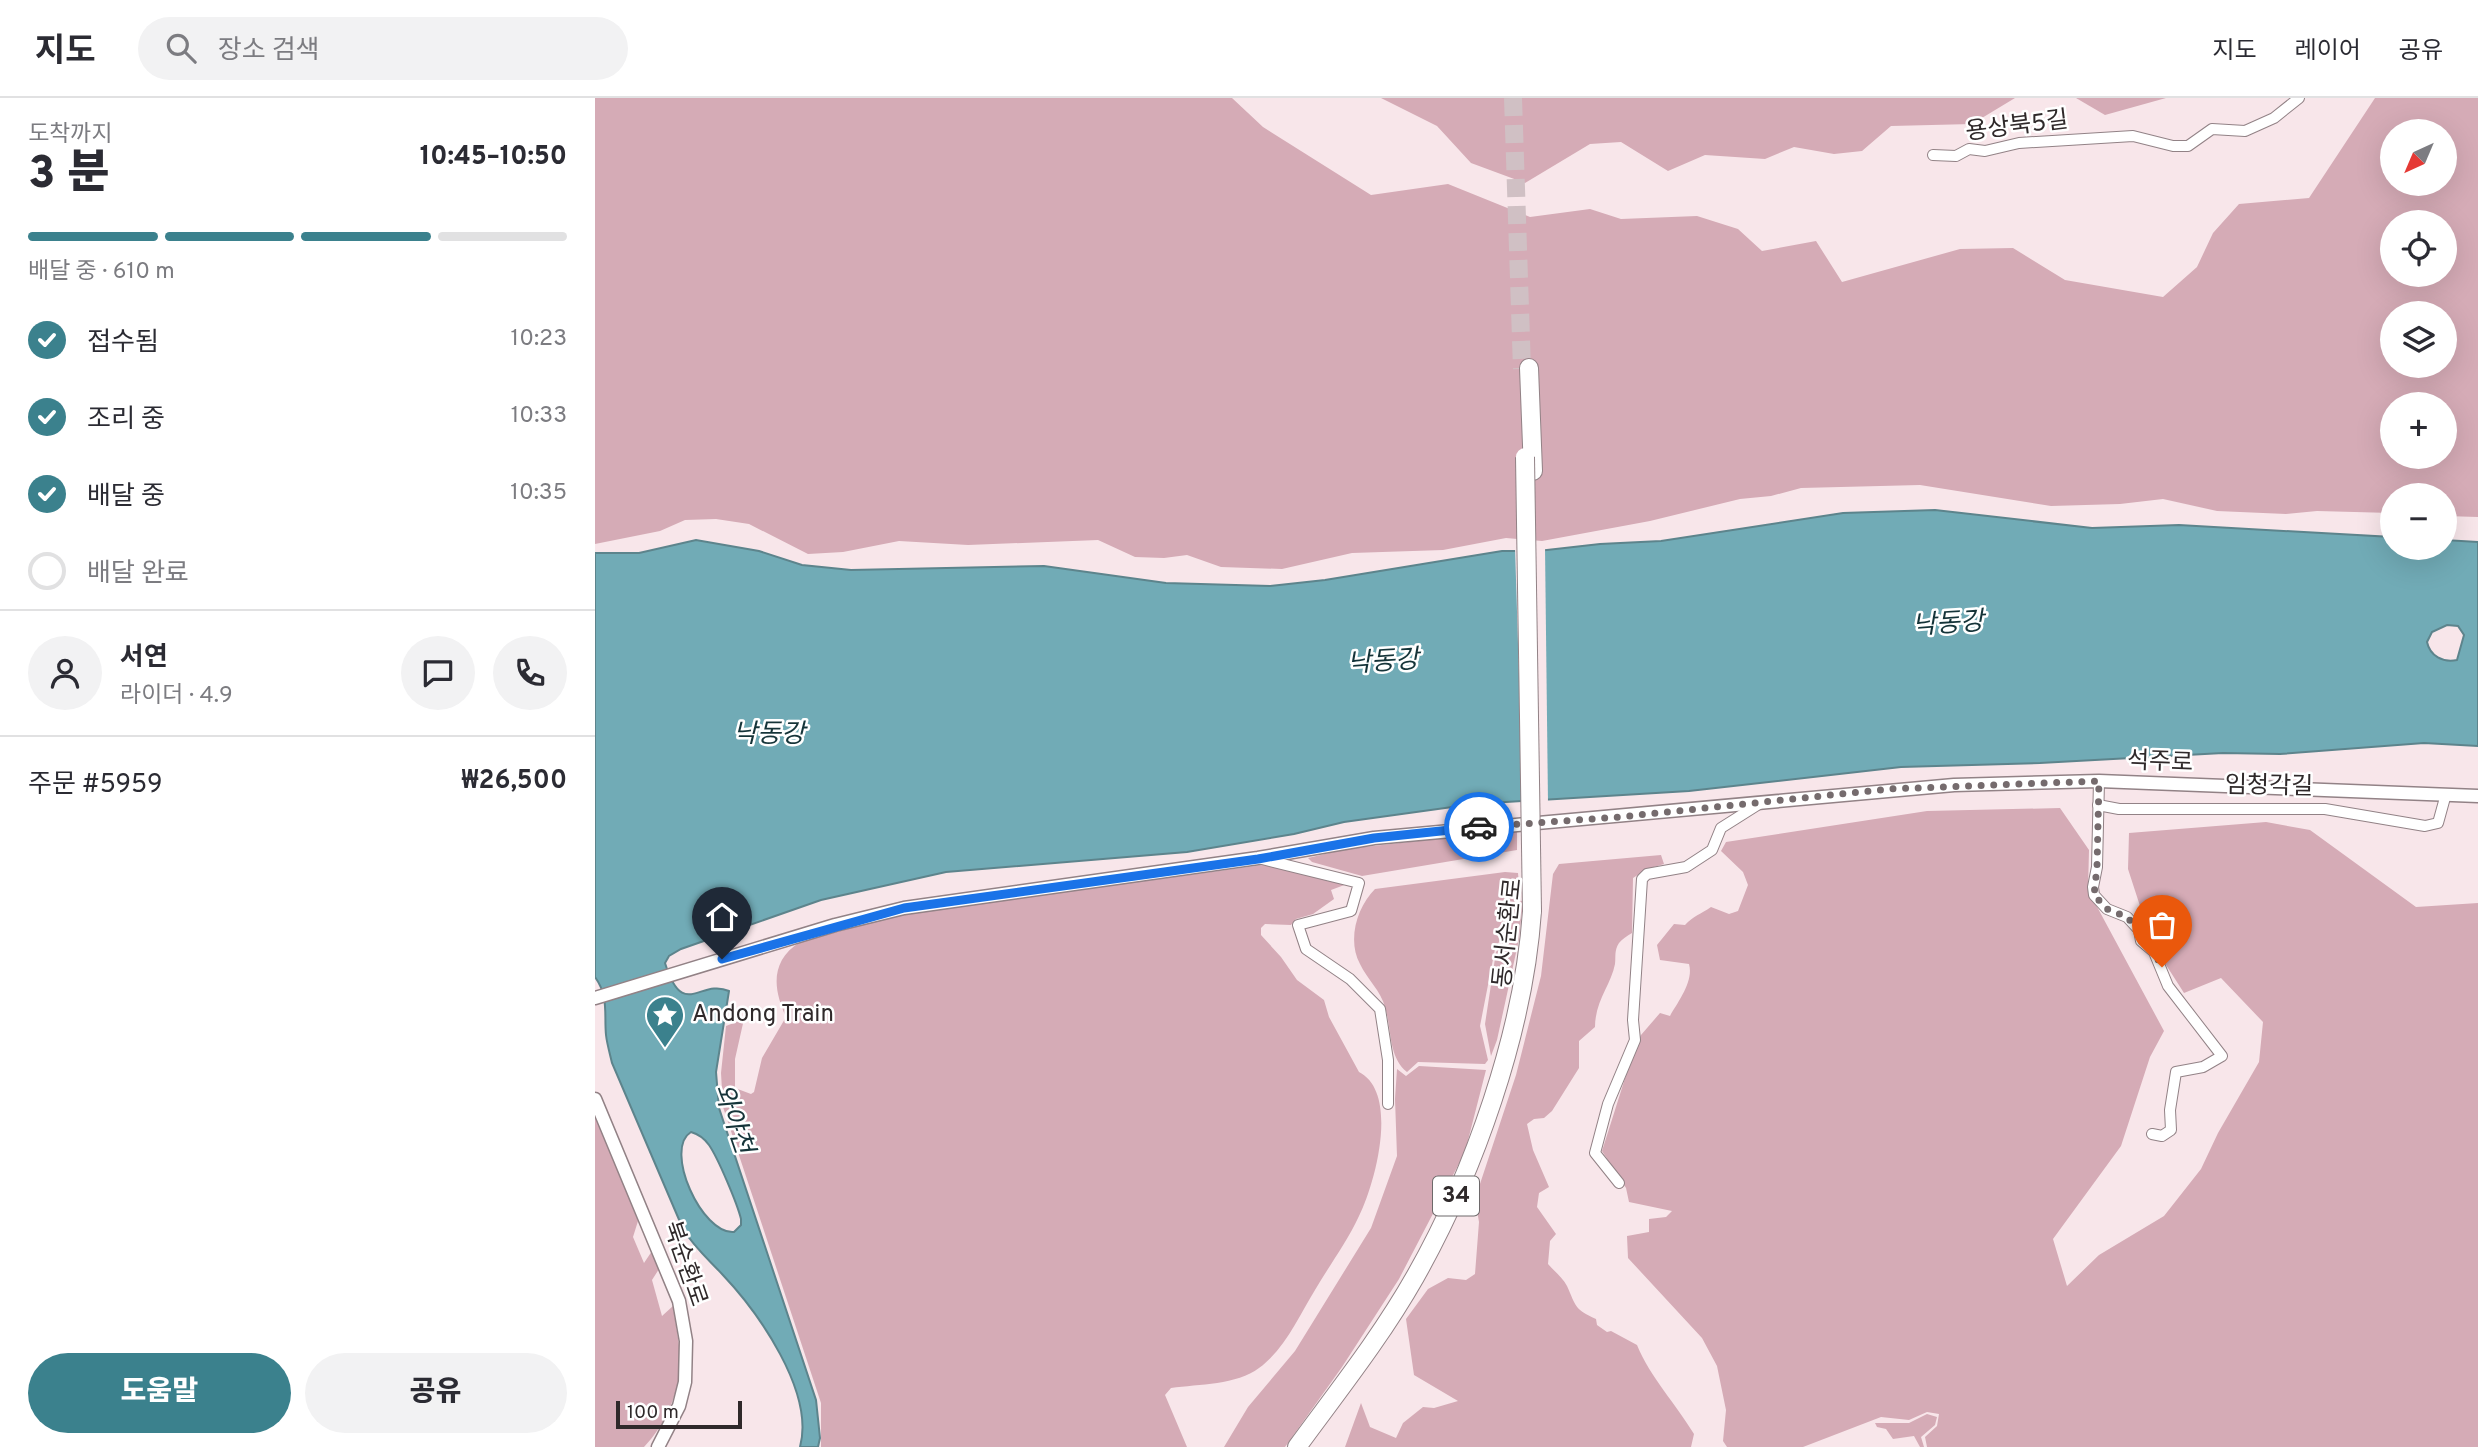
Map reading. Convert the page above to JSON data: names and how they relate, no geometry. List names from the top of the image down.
{
  "streets": {
    "highway": ["동서순환로", "34"],
    "street": [
      "용상북5길",
      "석주로",
      "임청각길",
      "북순환로"
    ]
  },
  "crossings": [
    ["석주로", "임청각길"]
  ],
  "water": ["낙동강", "와야천"],
  "places": {
    "place": ["Andong Train"]
  },
  "scale_bar": "100 m",
  "north": "bottom left",
  "page": {
    "header": "지도",
    "search": "장소 검색",
    "nav": ["지도", "레이어", "공유"],
    "heading": ["3 분", "도착까지", "10:45–10:50"],
    "panel": [
      "서연",
      "라이더 · 4.9",
      "주문 #5959",
      "₩26,500"
    ],
    "map_buttons": ["+", "−"],
    "bar": "배달 중 · 610 m",
    "list": [
      ["접수됨", "10:23"],
      ["조리 중", "10:33"],
      ["배달 중", "10:35"],
      "배달 완료"
    ],
    "buttons": ["도움말", "공유"],
    "scale": "100 m"
  }
}
